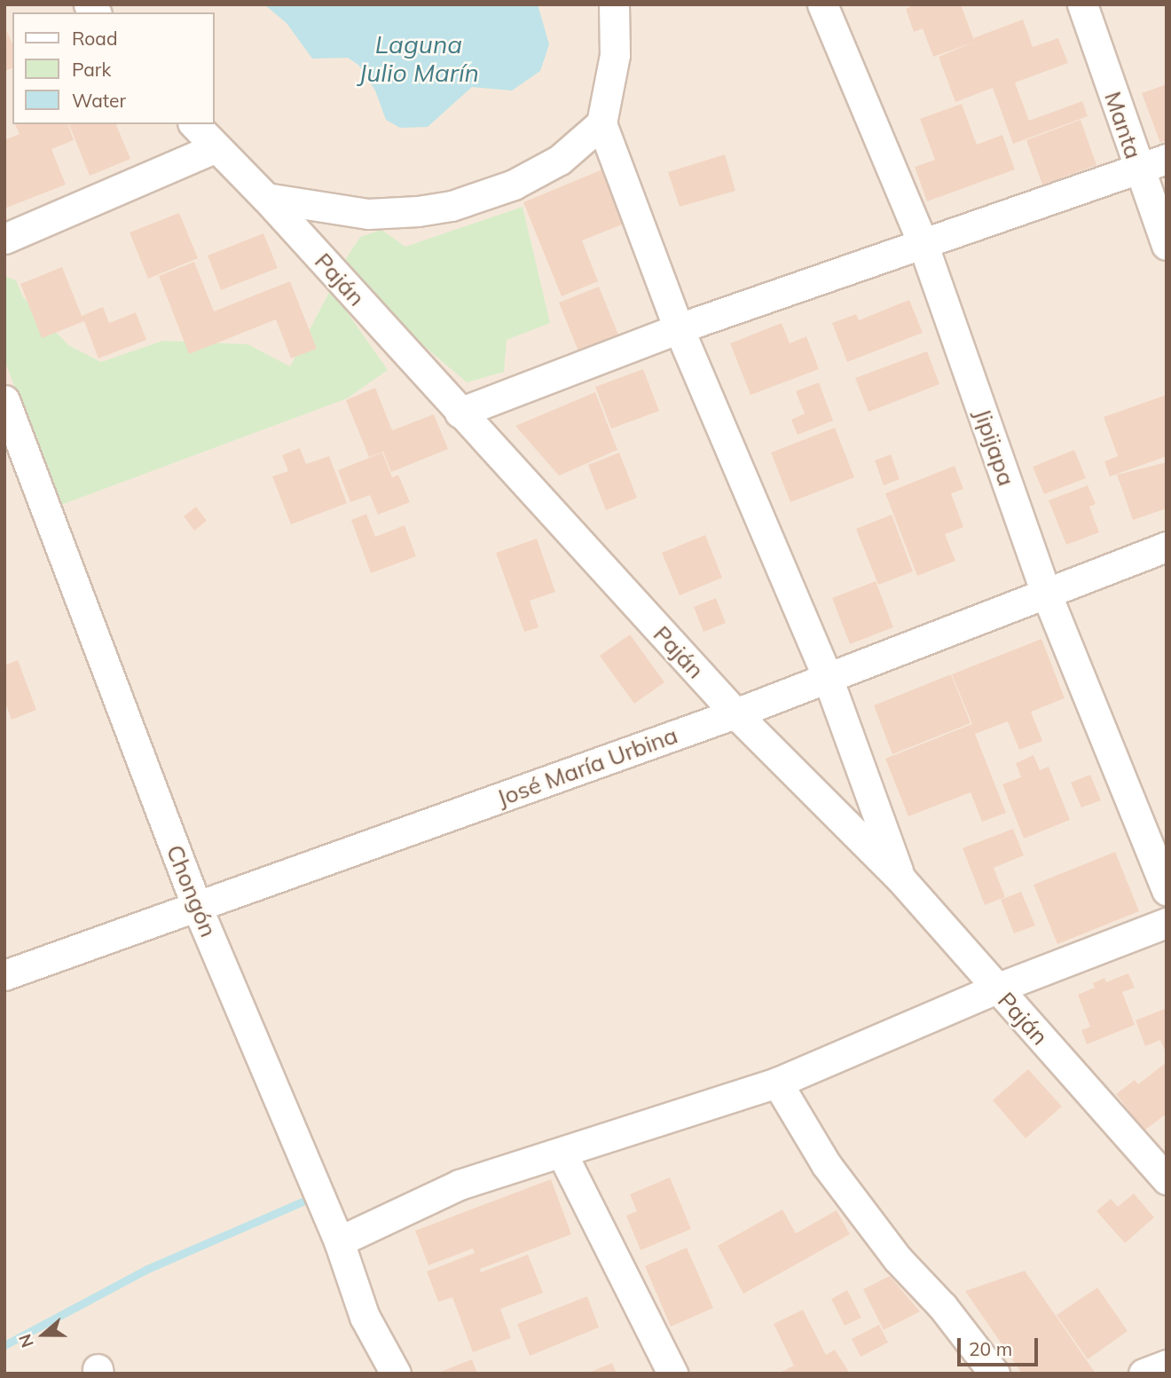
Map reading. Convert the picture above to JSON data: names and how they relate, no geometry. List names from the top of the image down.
{
  "streets": {
    "street": [
      "Manta",
      "Paján",
      "Jipijapa",
      "José María Urbina",
      "Chongón"
    ]
  },
  "crossings": [
    ["Paján", "José María Urbina"],
    ["Jipijapa", "José María Urbina"],
    ["José María Urbina", "Chongón"]
  ],
  "water": ["Laguna Julio Marín"],
  "legend": ["Road", "Park", "Water"],
  "scale_bar": "20 m",
  "north": "left"
}
